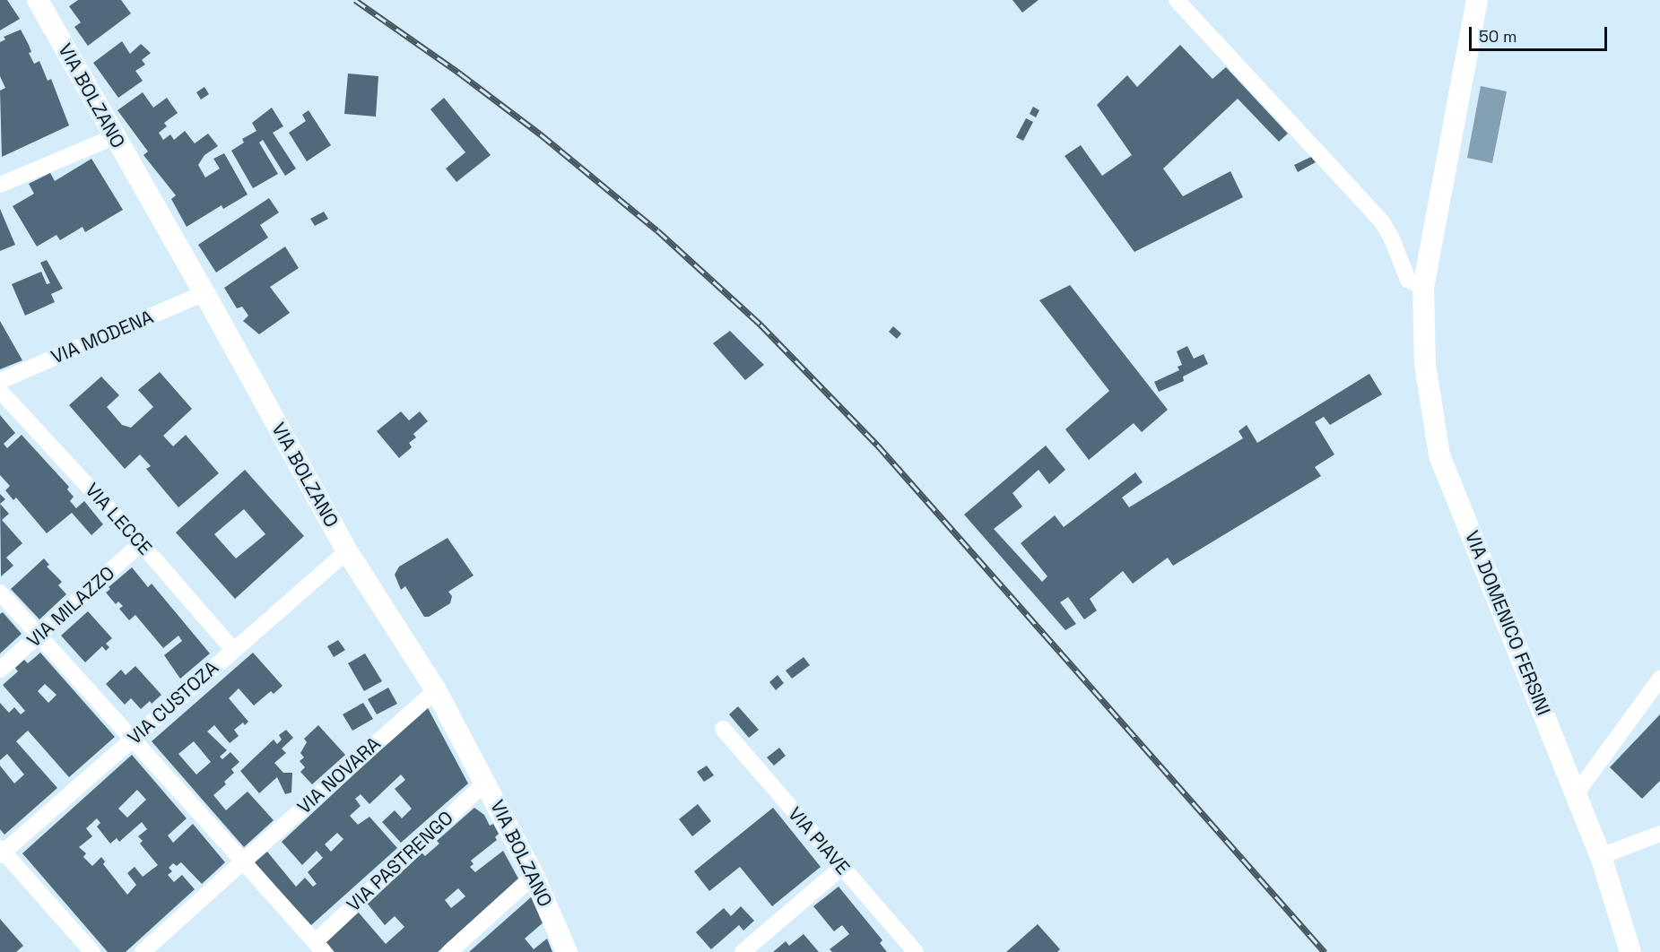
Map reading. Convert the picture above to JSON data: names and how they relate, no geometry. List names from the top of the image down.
{
  "streets": {
    "street": [
      "VIA BOLZANO",
      "VIA MODENA",
      "VIA LECCE",
      "VIA MILAZZO",
      "VIA DOMENICO FERSINI",
      "VIA CUSTOZA",
      "VIA NOVARA",
      "VIA PIAVE",
      "VIA PASTRENGO"
    ]
  },
  "crossings": [
    ["VIA BOLZANO", "VIA MODENA"],
    ["VIA BOLZANO", "VIA CUSTOZA"],
    ["VIA BOLZANO", "VIA NOVARA"],
    ["VIA BOLZANO", "VIA PASTRENGO"],
    ["VIA LECCE", "VIA MILAZZO"],
    ["VIA LECCE", "VIA CUSTOZA"]
  ],
  "scale_bar": "50 m"
}
